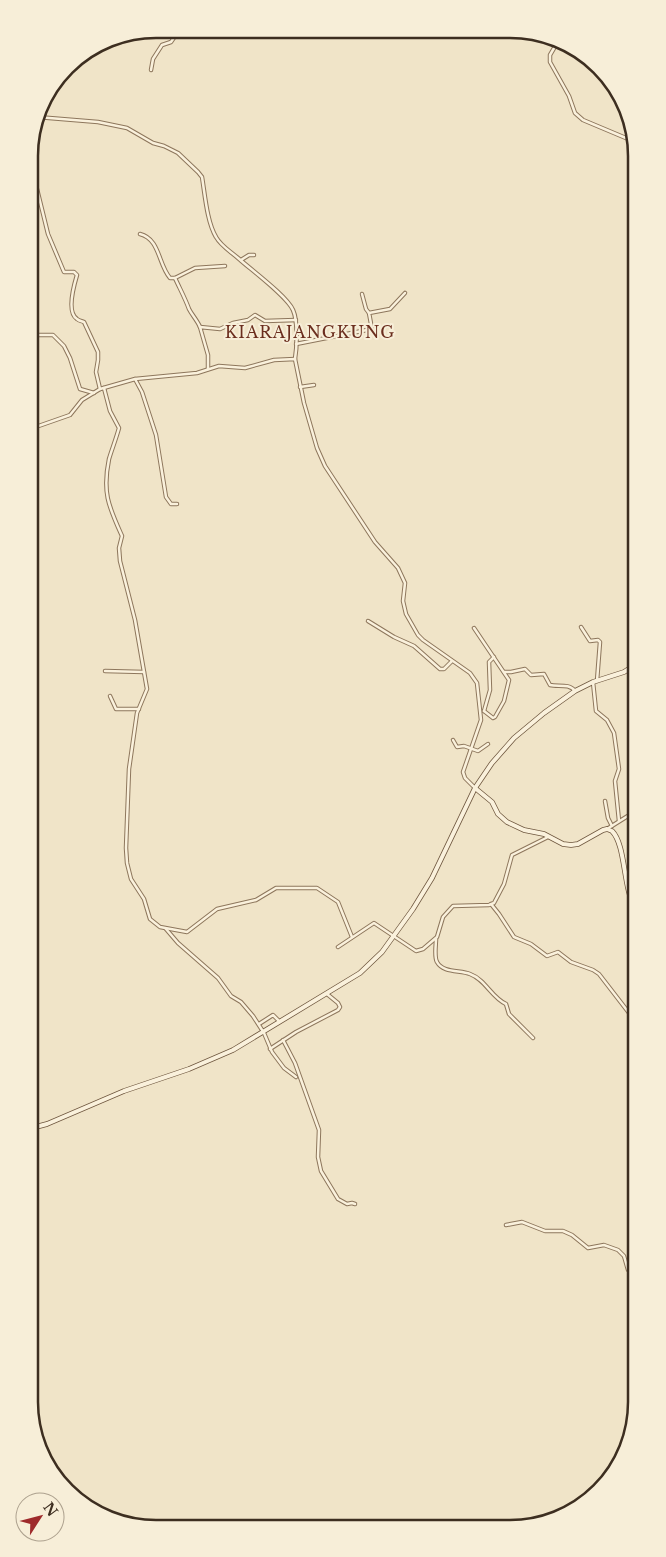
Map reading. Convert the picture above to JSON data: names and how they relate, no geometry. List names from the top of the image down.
{
  "districts": ["KIARAJANGKUNG"],
  "north": "top right"
}
